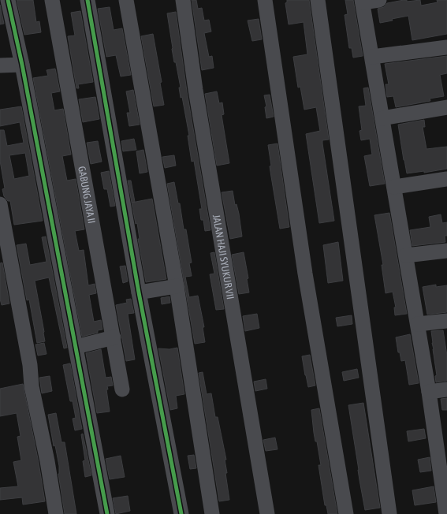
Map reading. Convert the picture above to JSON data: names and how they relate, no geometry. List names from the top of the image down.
{
  "streets": {
    "street": ["GABUNG JAYA II", "JALAN HAJI SYUKUR VII"]
  }
}
